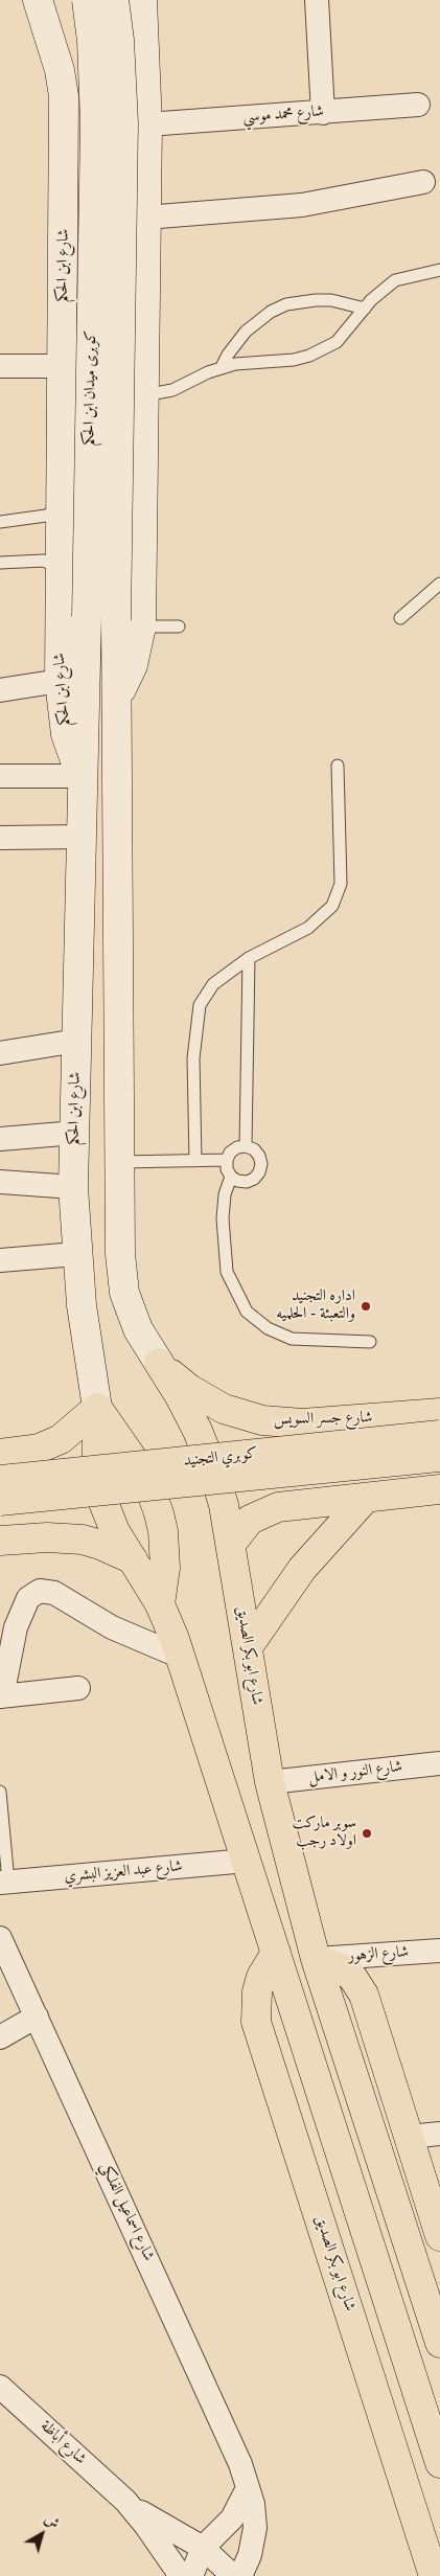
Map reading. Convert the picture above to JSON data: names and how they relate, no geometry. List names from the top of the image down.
{
  "streets": {
    "main road": [
      "شارع ابن الحكم",
      "كوبرى ميدان ابن الحكم",
      "شارع جسر السويس",
      "كوبري التجنيد",
      "شارع ابو بكر الصديق"
    ],
    "street": [
      "شارع محمد موسي",
      "شارع النور و الامل",
      "شارع عبد العزيز البشري",
      "شارع الزهور",
      "شارع اسماعيل الفلكي",
      "شارع أباظة"
    ]
  },
  "crossings": [
    ["شارع ابن الحكم", "كوبرى ميدان ابن الحكم"],
    ["شارع جسر السويس", "شارع ابو بكر الصديق"],
    ["شارع ابو بكر الصديق", "شارع النور و الامل"],
    ["شارع ابو بكر الصديق", "شارع الزهور"]
  ],
  "places": ["اداره التجنيد والتعبئة - الحلميه", "سوبر ماركت اولاد رجب"],
  "north": "top right"
}
